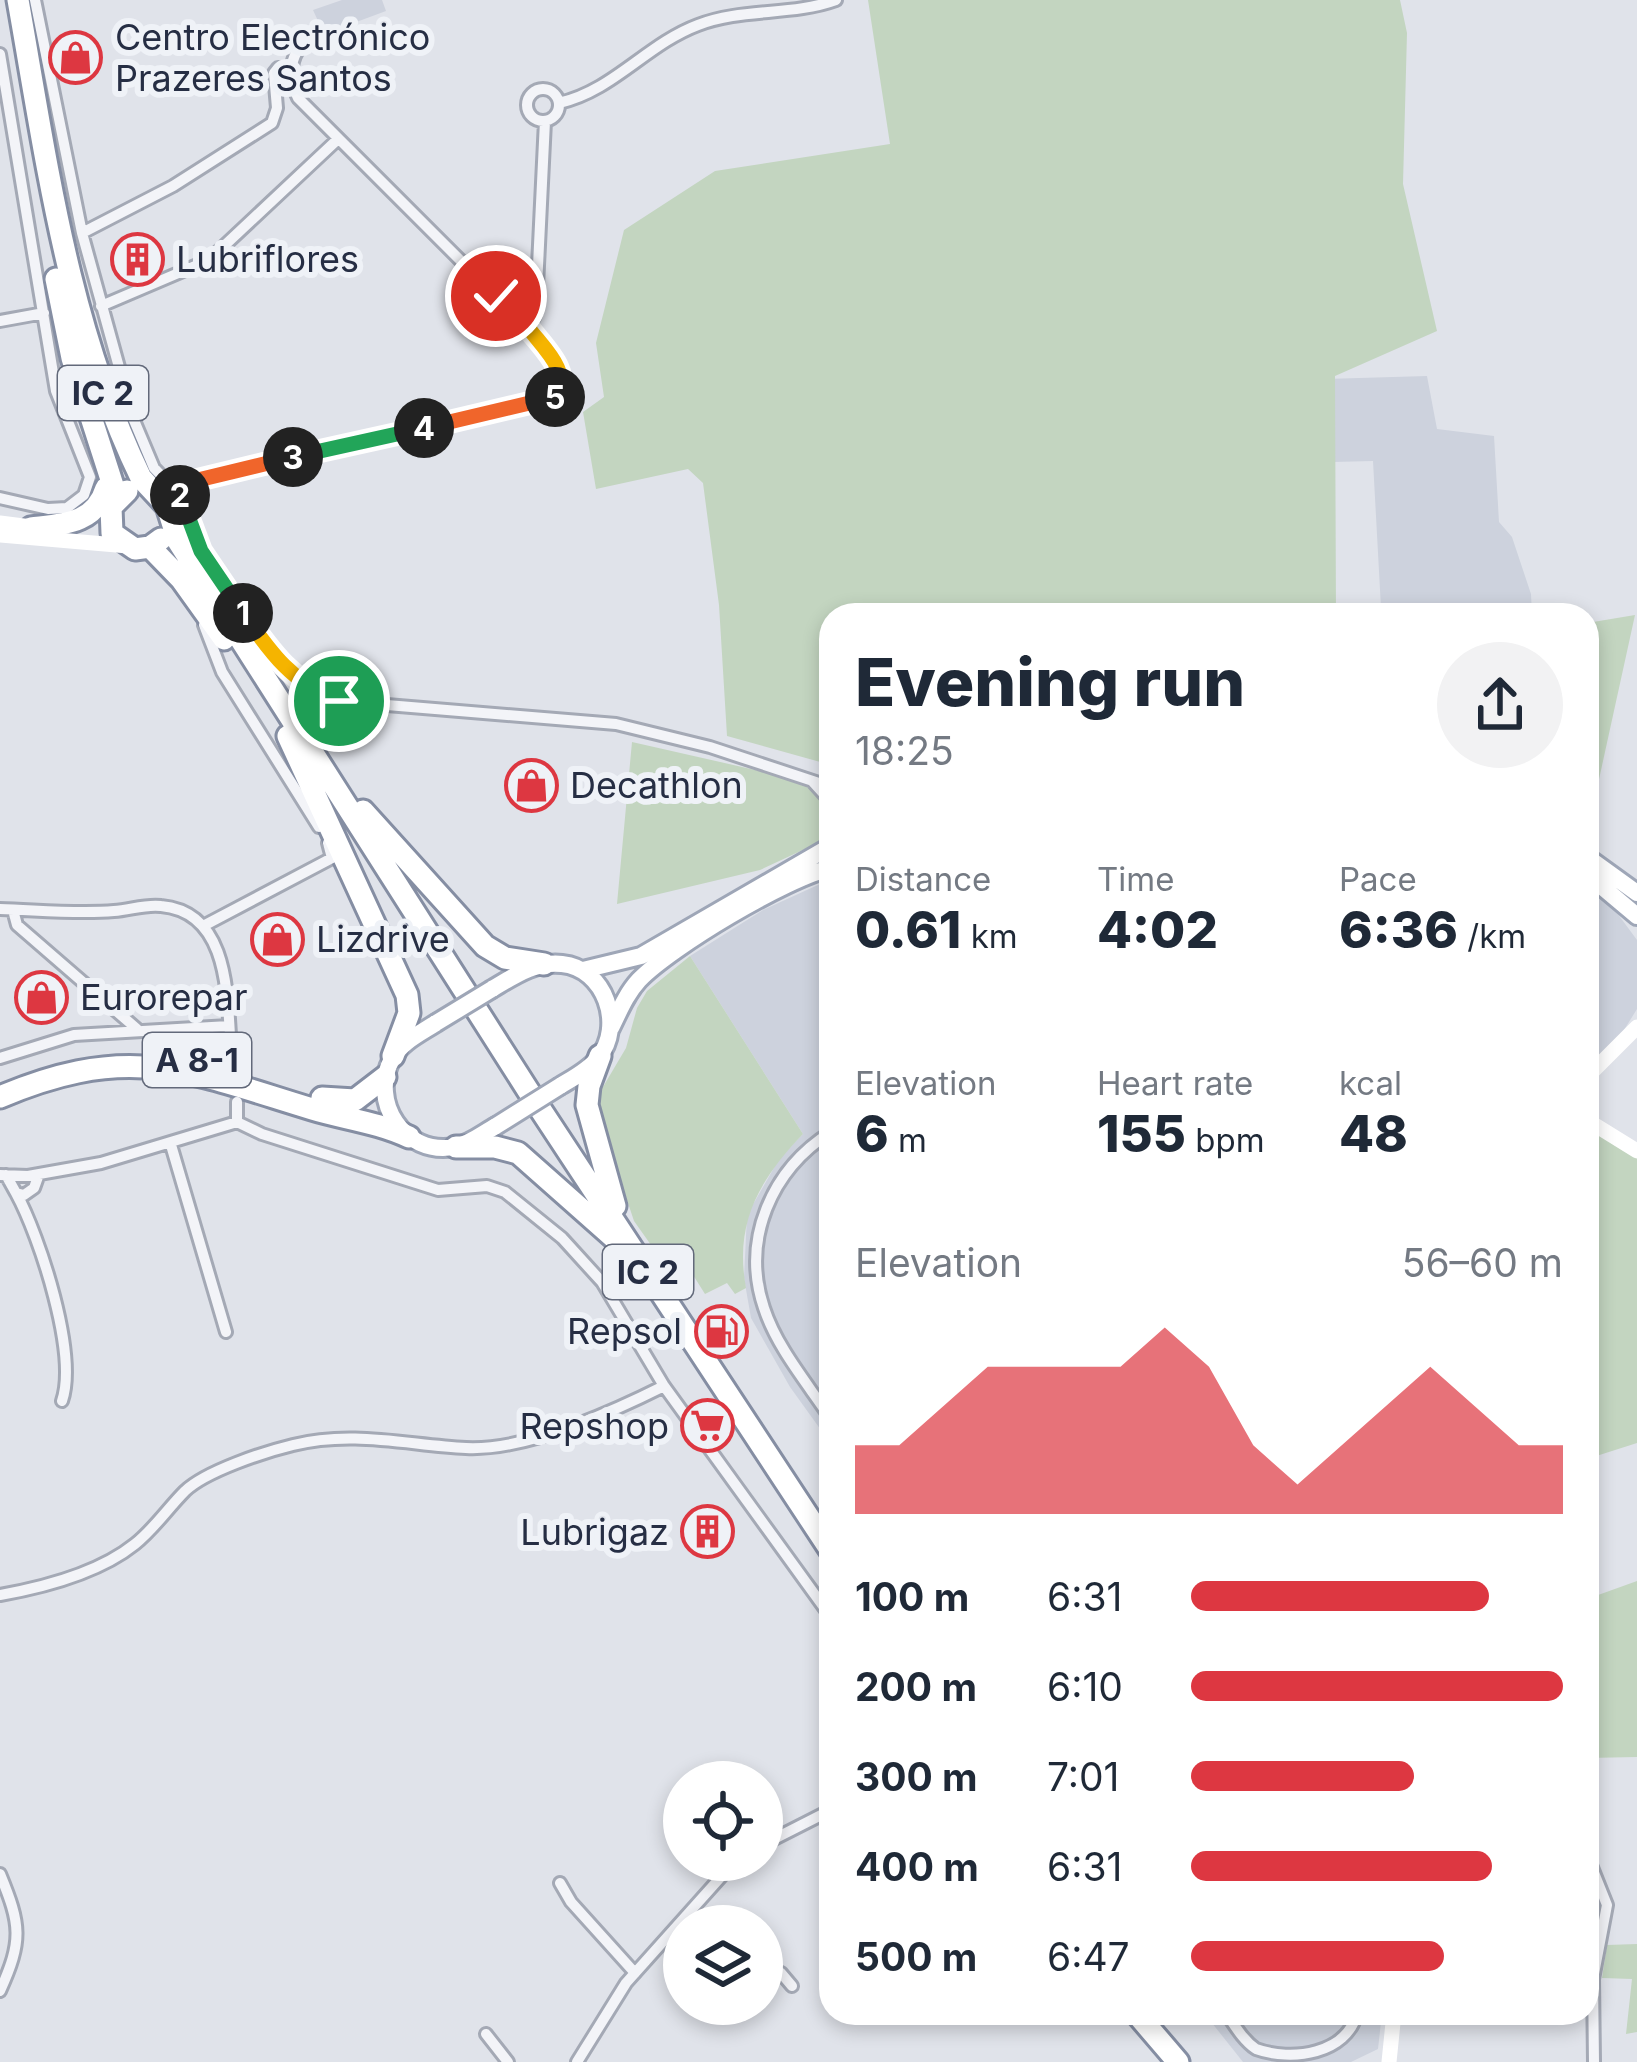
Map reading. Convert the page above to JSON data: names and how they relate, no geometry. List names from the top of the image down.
{
  "streets": {
    "highway": ["IC 2", "A 8-1"]
  },
  "places": {
    "shop": [
      "Centro Electrónico Prazeres Santos",
      "Decathlon",
      "Lizdrive",
      "Eurorepar"
    ],
    "building": ["Lubriflores", "Lubrigaz"],
    "fuel station": ["Repsol"],
    "supermarket": ["Repshop"]
  },
  "page": {
    "pins": [
      "5",
      "4",
      "3",
      "2",
      "1"
    ],
    "heading": ["Evening run", "18:25"],
    "stats": [
      ["Distance", "0.61 km"],
      ["Time", "4:02"],
      ["Pace", "6:36 /km"],
      ["Elevation", "6 m"],
      ["Heart rate", "155 bpm"],
      ["kcal", "48"]
    ],
    "chart": ["Elevation", "56–60 m"],
    "list": [
      {
        "name": "100 m",
        "note": "6:31"
      },
      {
        "name": "200 m",
        "note": "6:10"
      },
      {
        "name": "300 m",
        "note": "7:01"
      },
      {
        "name": "400 m",
        "note": "6:31"
      },
      {
        "name": "500 m",
        "note": "6:47"
      }
    ]
  }
}
